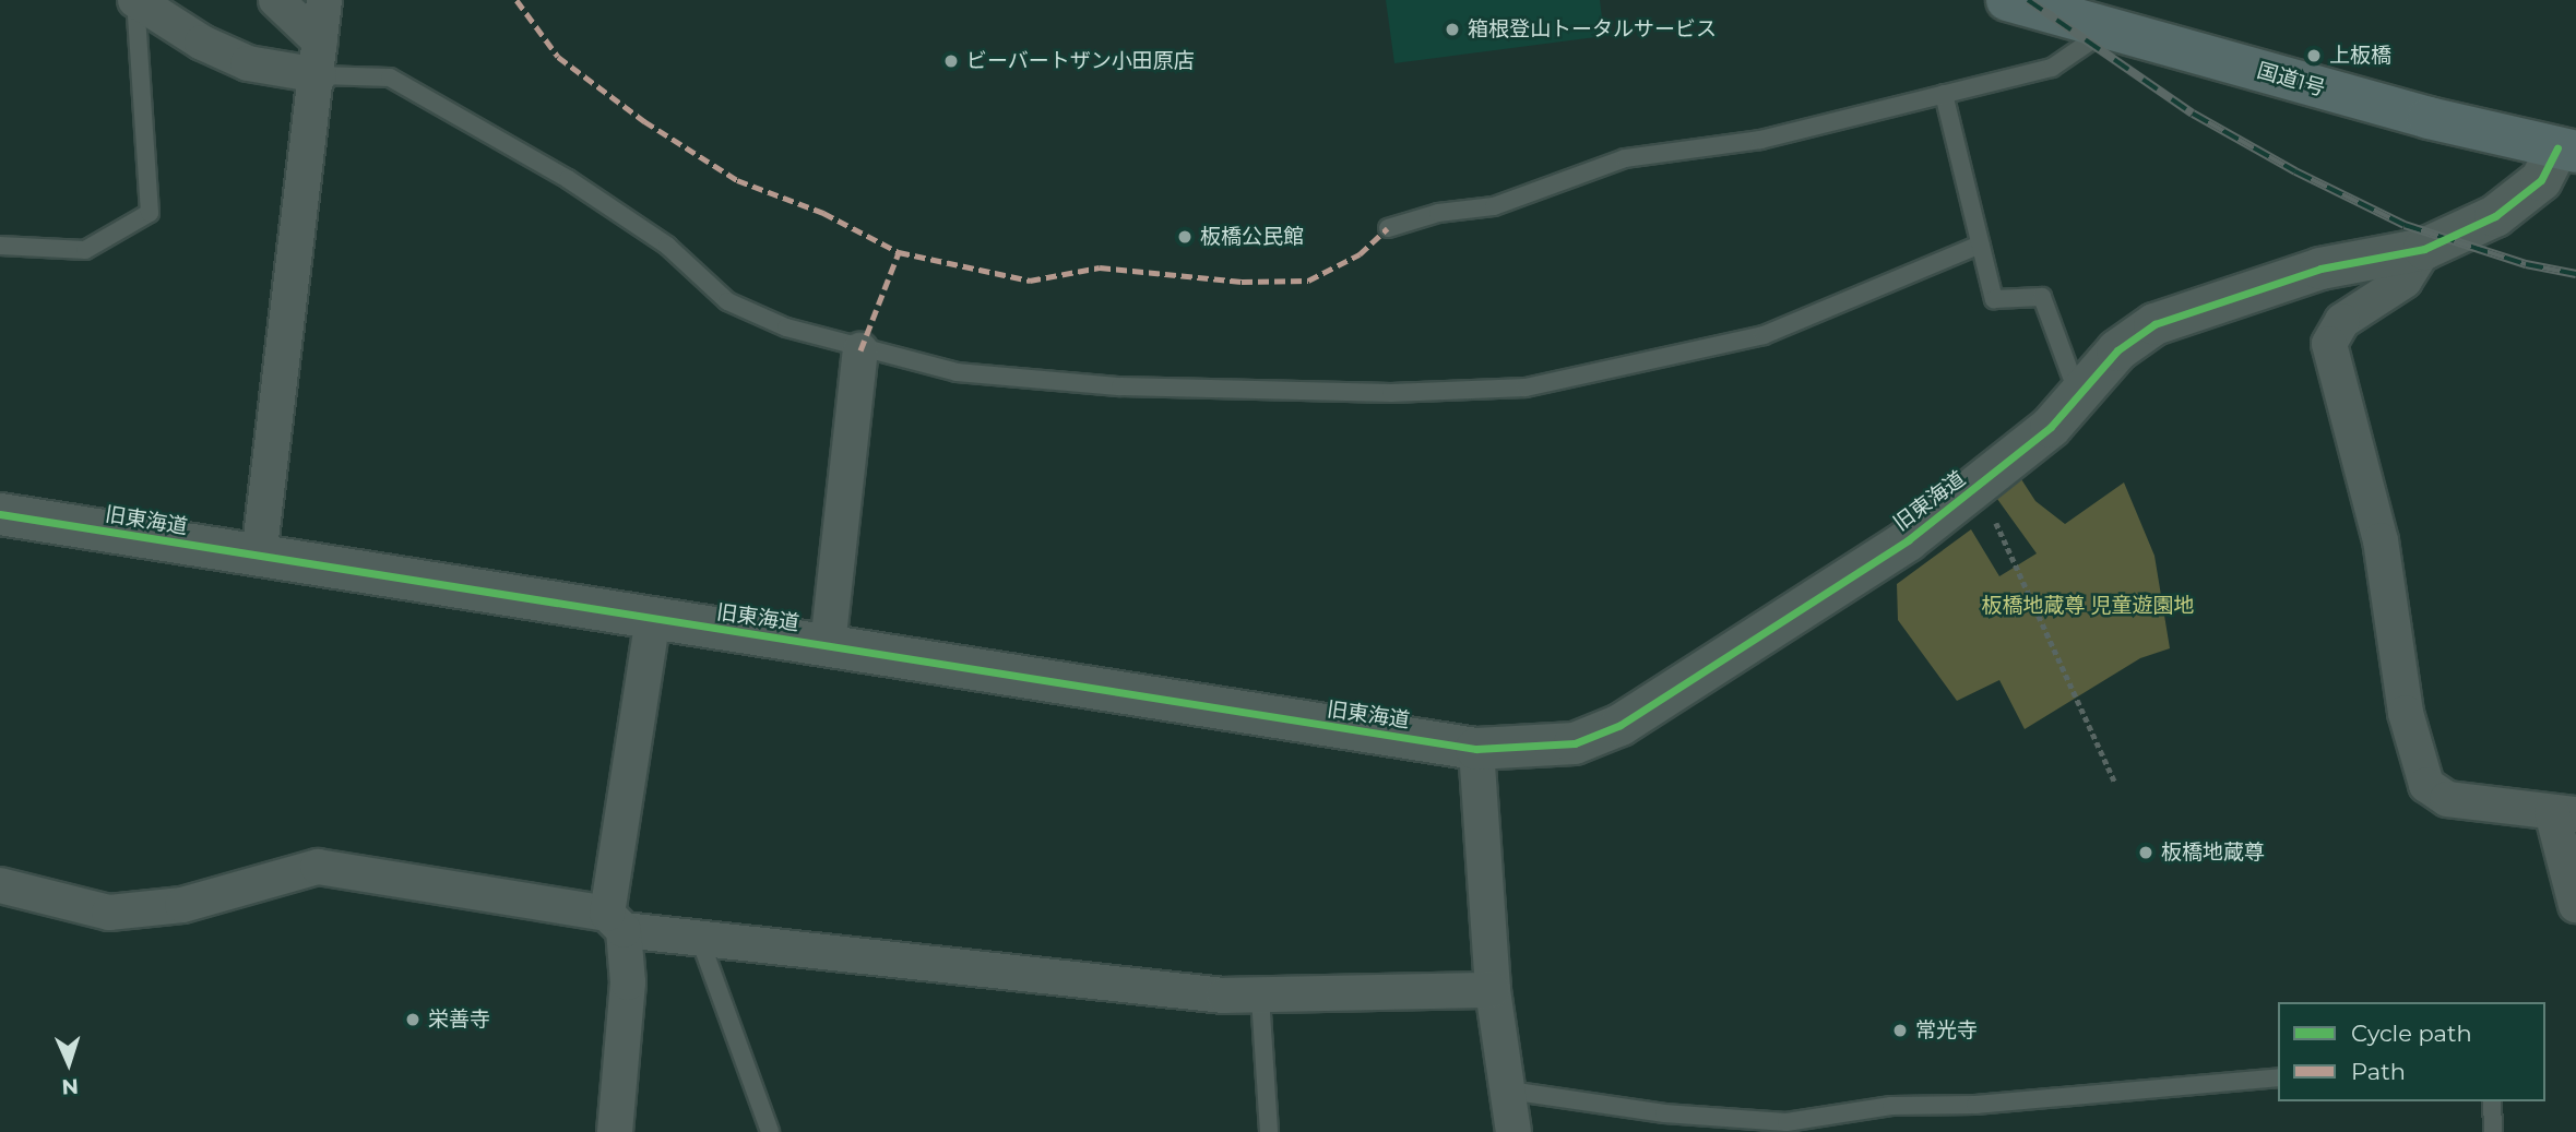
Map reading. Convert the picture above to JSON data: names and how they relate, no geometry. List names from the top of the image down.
{
  "streets": {
    "highway": ["国道1号"],
    "street": ["旧東海道"]
  },
  "crossings": [
    ["国道1号", "旧東海道"]
  ],
  "parks": ["板橋地蔵尊 児童遊園地"],
  "places": [
    "箱根登山トータルサービス",
    "上板橋",
    "ビーバートザン小田原店",
    "板橋公民館",
    "板橋地蔵尊",
    "栄善寺",
    "常光寺"
  ],
  "legend": ["Cycle path", "Path"],
  "north": "bottom"
}
